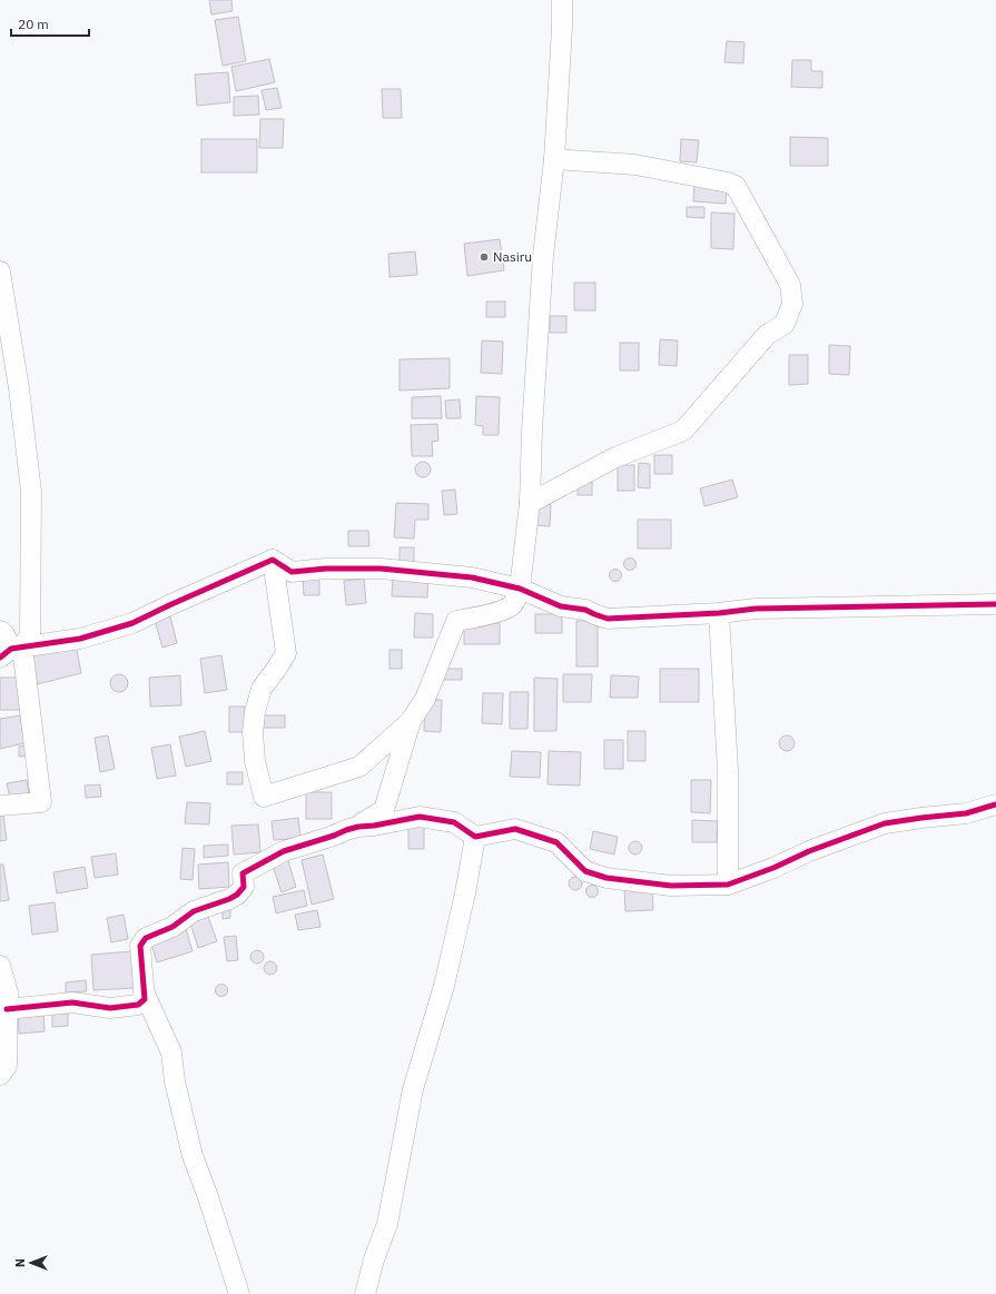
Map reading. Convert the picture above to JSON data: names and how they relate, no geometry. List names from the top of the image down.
{
  "places": ["Nasiru"],
  "scale_bar": "20 m",
  "north": "left"
}
